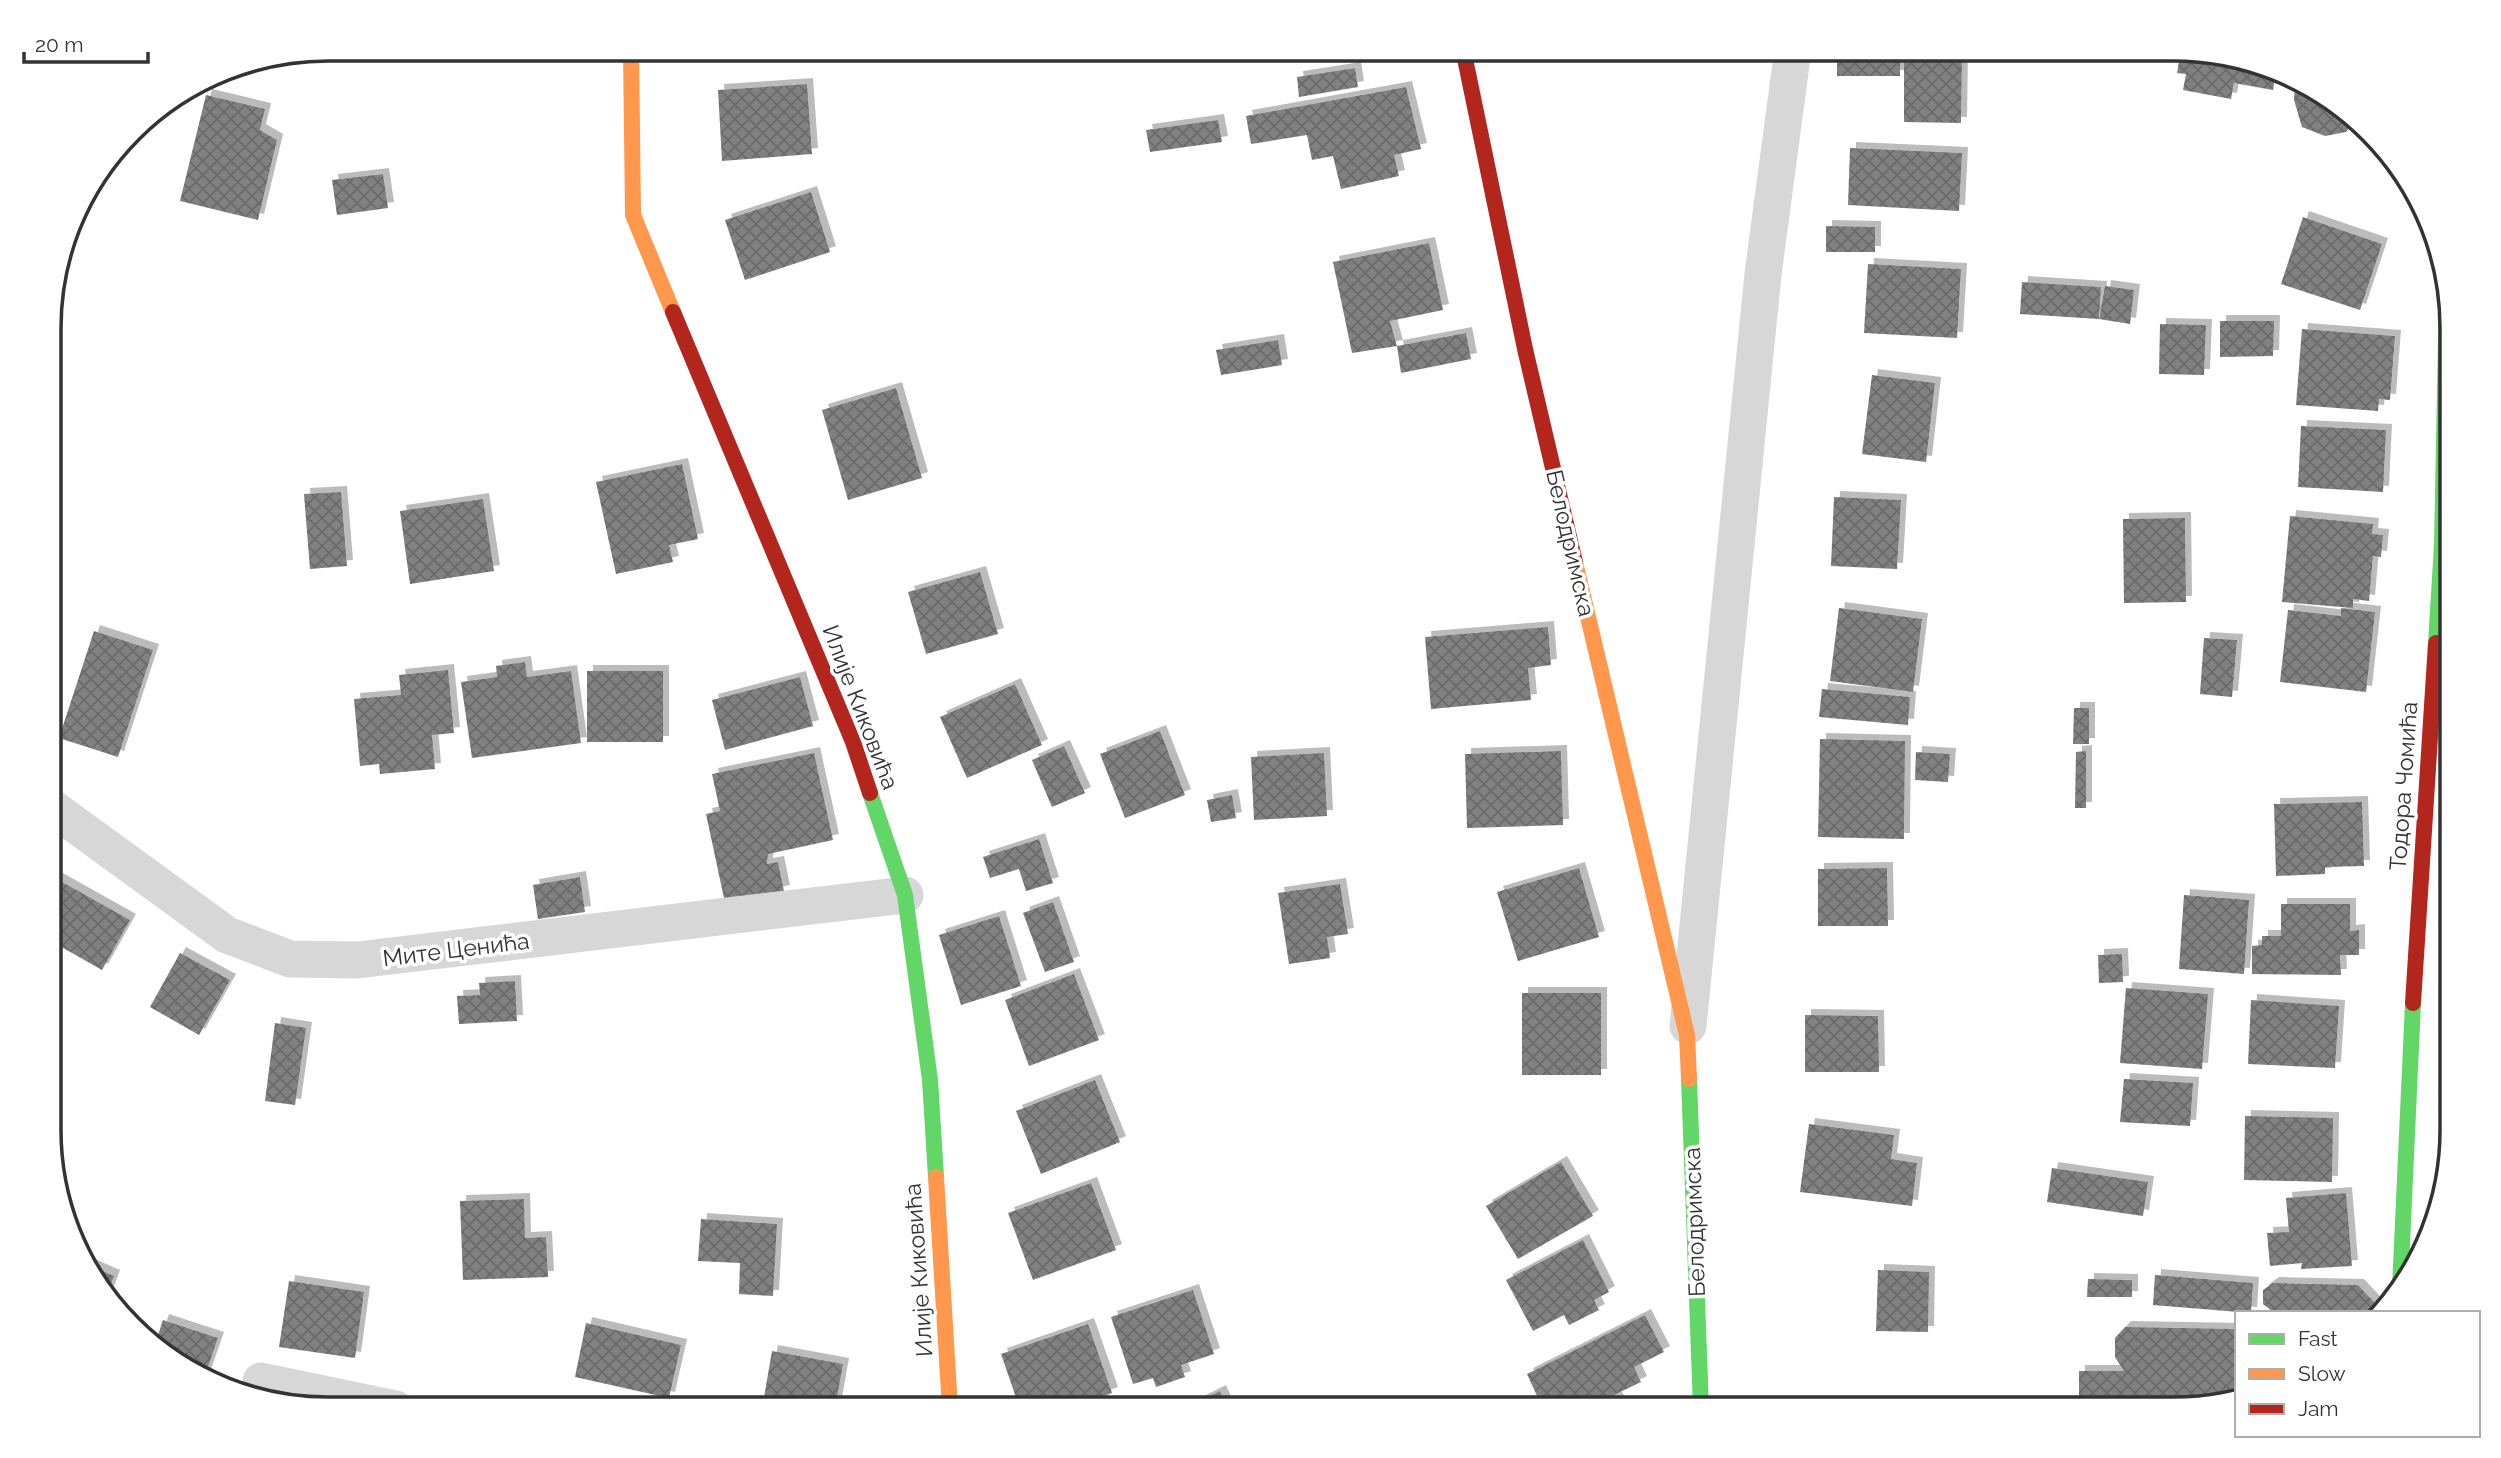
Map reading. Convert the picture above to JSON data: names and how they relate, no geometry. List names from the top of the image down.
{
  "streets": {
    "street": [
      "Белодримска",
      "Илије Киковића",
      "Тодора Чомића",
      "Мите Ценића"
    ]
  },
  "crossings": [
    ["Илије Киковића", "Мите Ценића"]
  ],
  "legend": ["Fast", "Slow", "Jam"],
  "scale_bar": "20 m"
}
